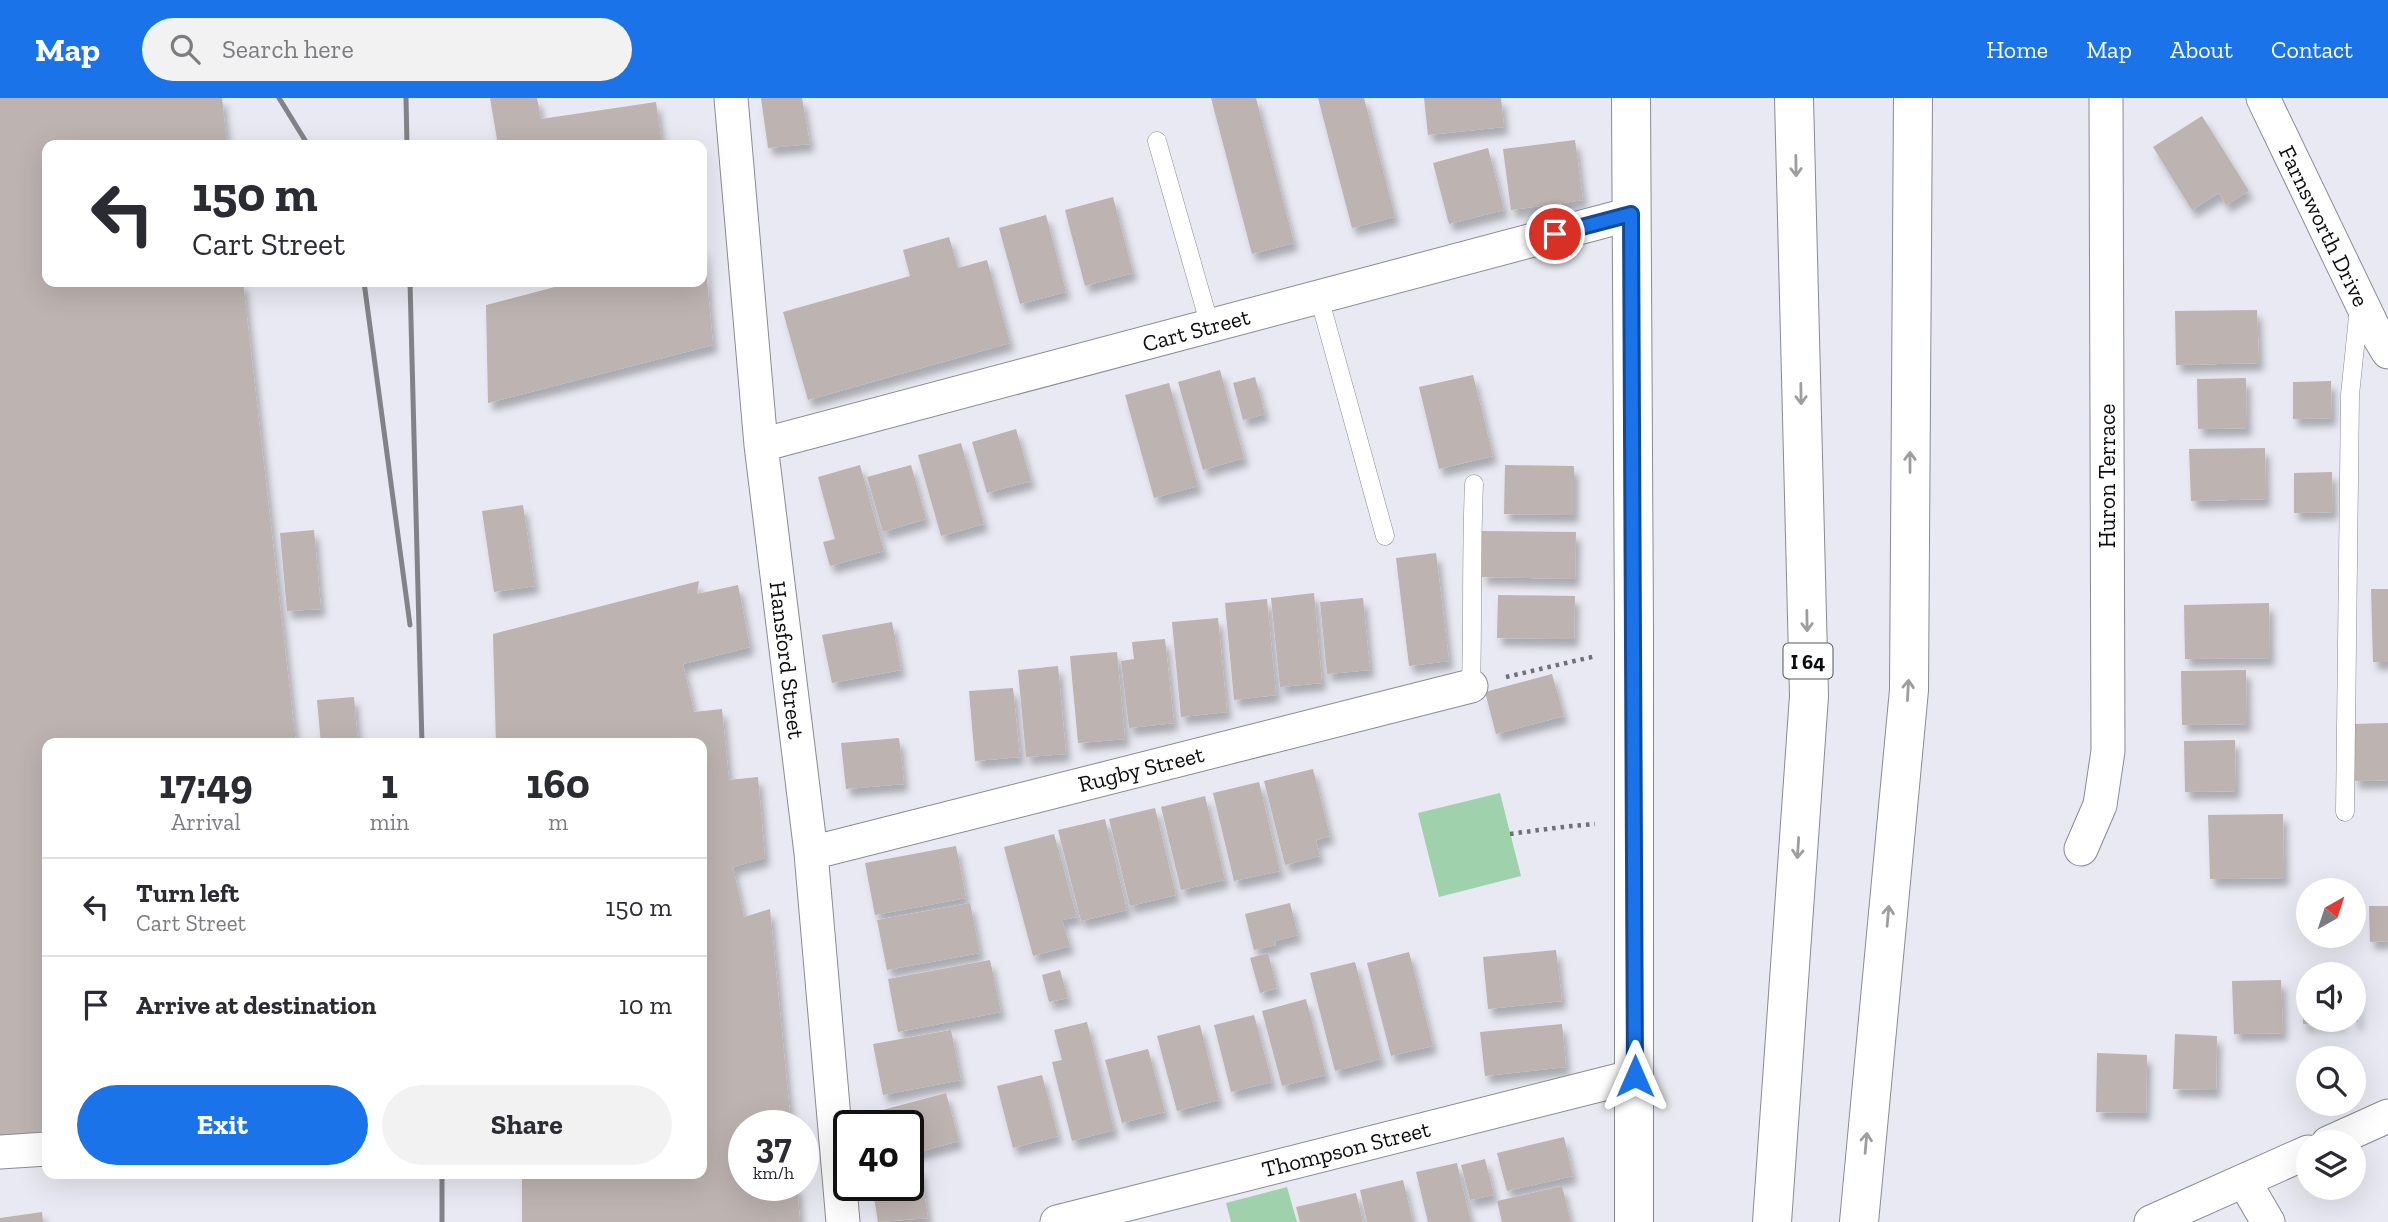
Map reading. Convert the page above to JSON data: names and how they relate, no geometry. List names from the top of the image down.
{
  "streets": {
    "main road": ["I 64"],
    "street": [
      "Farnsworth Drive",
      "Cart Street",
      "Huron Terrace",
      "Hansford Street",
      "Rugby Street",
      "Thompson Street"
    ]
  },
  "crossings": [
    ["Cart Street", "Hansford Street"],
    ["Hansford Street", "Rugby Street"]
  ],
  "north": "top right",
  "page": {
    "header": "Map",
    "search": "Search here",
    "nav": [
      "Home",
      "Map",
      "About",
      "Contact"
    ],
    "turn": ["150 m", "Cart Street"],
    "eta": [
      "17:49",
      "Arrival",
      "1",
      "min",
      "160",
      "m"
    ],
    "list": [
      {
        "name": "Turn left",
        "note": "Cart Street",
        "value": "150 m"
      },
      {
        "name": "Arrive at destination",
        "value": "10 m"
      }
    ],
    "buttons": ["Exit", "Share"],
    "speed": "37 km/h",
    "limit": "40"
  }
}
